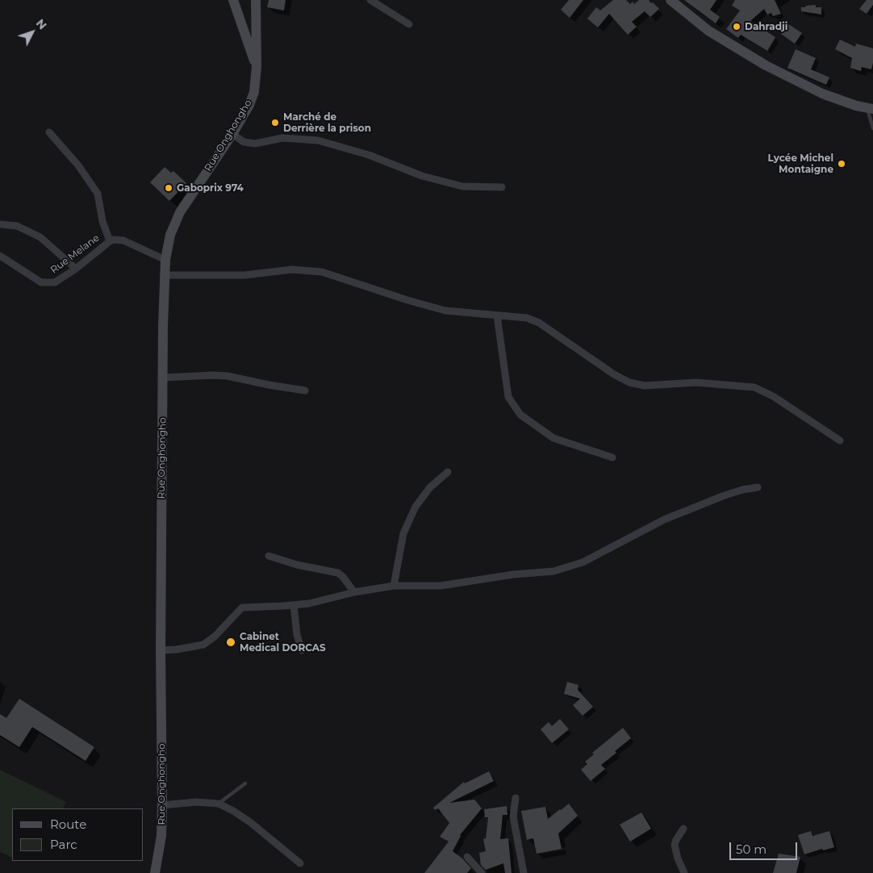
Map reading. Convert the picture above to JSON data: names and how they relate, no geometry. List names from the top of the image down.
{
  "streets": {
    "main road": ["Rue Onghongho"],
    "street": ["Rue Melane"]
  },
  "crossings": [
    ["Rue Onghongho", "Rue Melane"]
  ],
  "places": [
    "Dahradji",
    "Marché de Derrière la prison",
    "Lycée Michel Montaigne",
    "Gaboprix 974",
    "Cabinet Medical DORCAS"
  ],
  "legend": ["Route", "Parc"],
  "scale_bar": "50 m",
  "north": "top right"
}
